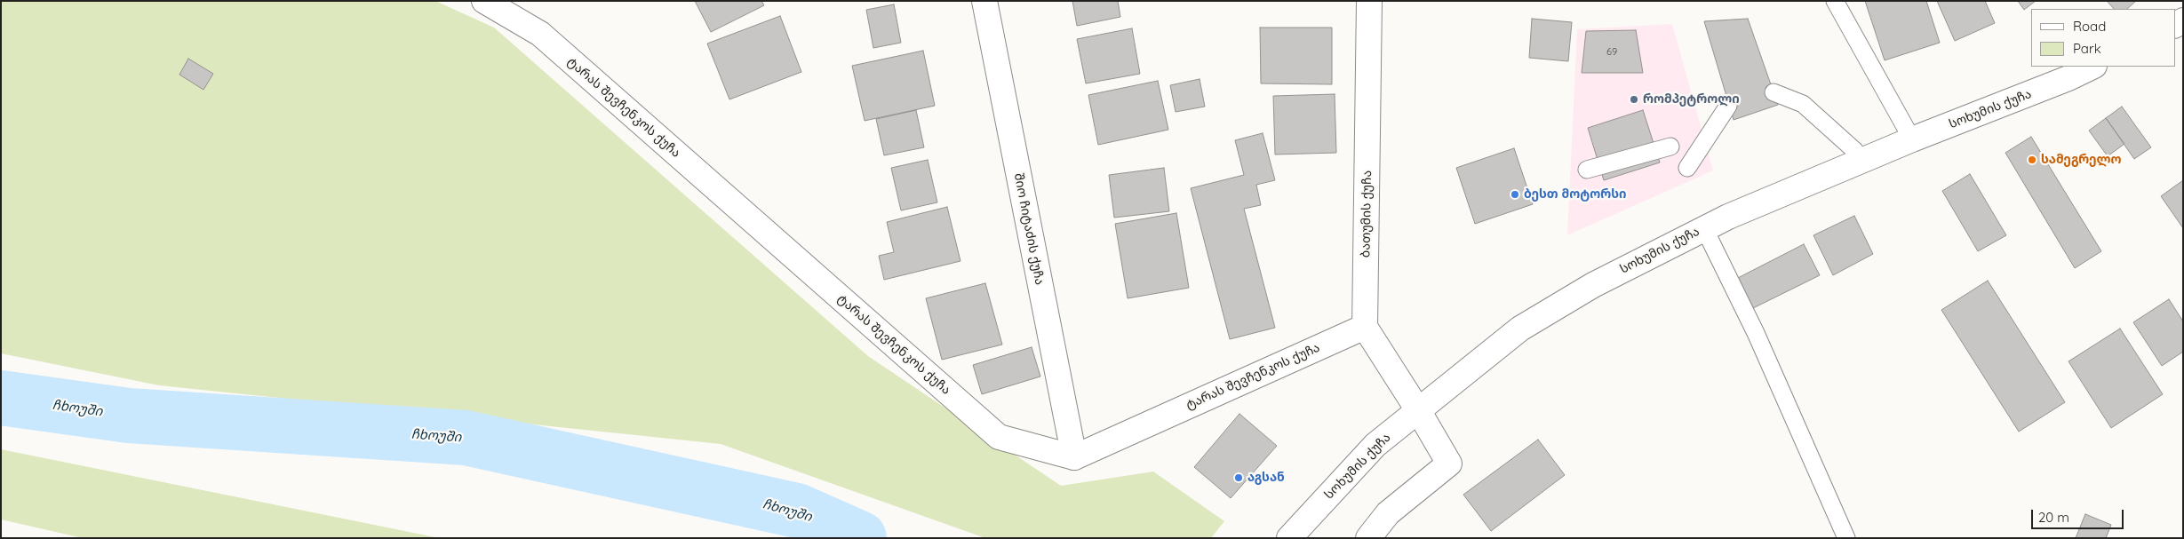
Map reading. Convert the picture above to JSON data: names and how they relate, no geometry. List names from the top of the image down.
{
  "streets": {
    "main road": [
      "ტარას შევჩენკოს ქუჩა",
      "სოხუმის ქუჩა",
      "ბათუმის ქუჩა",
      "შიო ჩიტაძის ქუჩა"
    ]
  },
  "crossings": [
    ["ტარას შევჩენკოს ქუჩა", "ბათუმის ქუჩა"],
    ["ტარას შევჩენკოს ქუჩა", "შიო ჩიტაძის ქუჩა"]
  ],
  "water": ["ჩხოუში"],
  "places": [
    "რომპეტროლი",
    "სამეგრელო",
    "ბესთ მოტორსი",
    "აგსან"
  ],
  "house_numbers": ["69"],
  "legend": ["Road", "Park"],
  "scale_bar": "20 m"
}
